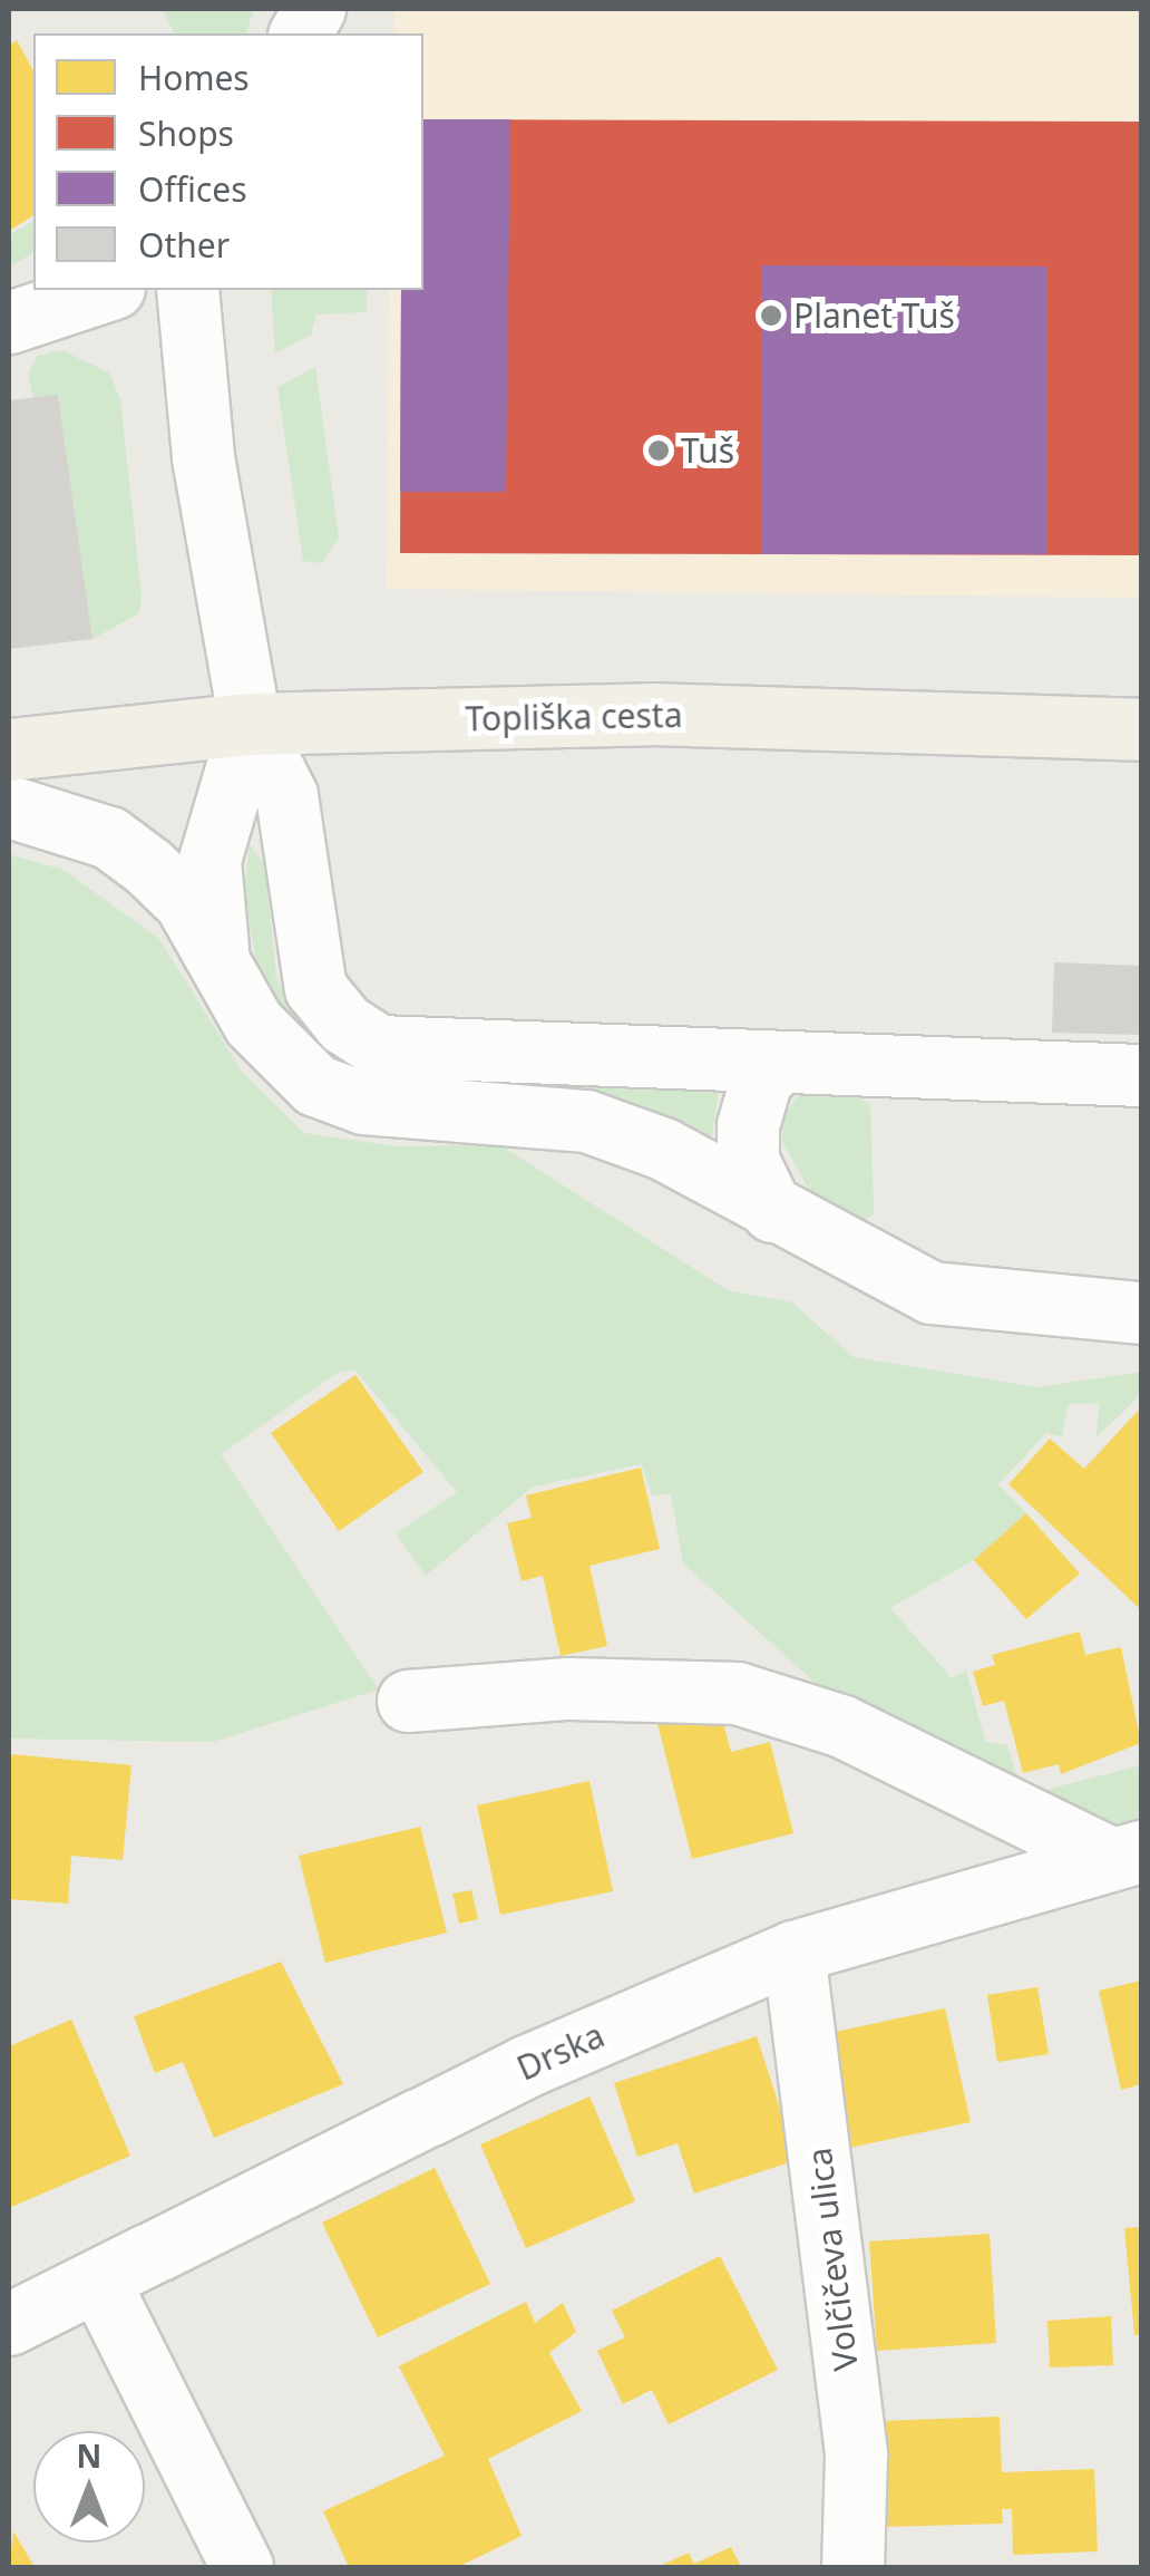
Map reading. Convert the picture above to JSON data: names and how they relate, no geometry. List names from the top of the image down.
{
  "streets": {
    "main road": ["Topliška cesta"],
    "street": ["Drska", "Volčičeva ulica"]
  },
  "crossings": [
    ["Drska", "Volčičeva ulica"]
  ],
  "places": ["Planet Tuš", "Tuš"],
  "legend": [
    "Homes",
    "Shops",
    "Offices",
    "Other"
  ],
  "north": "top"
}
